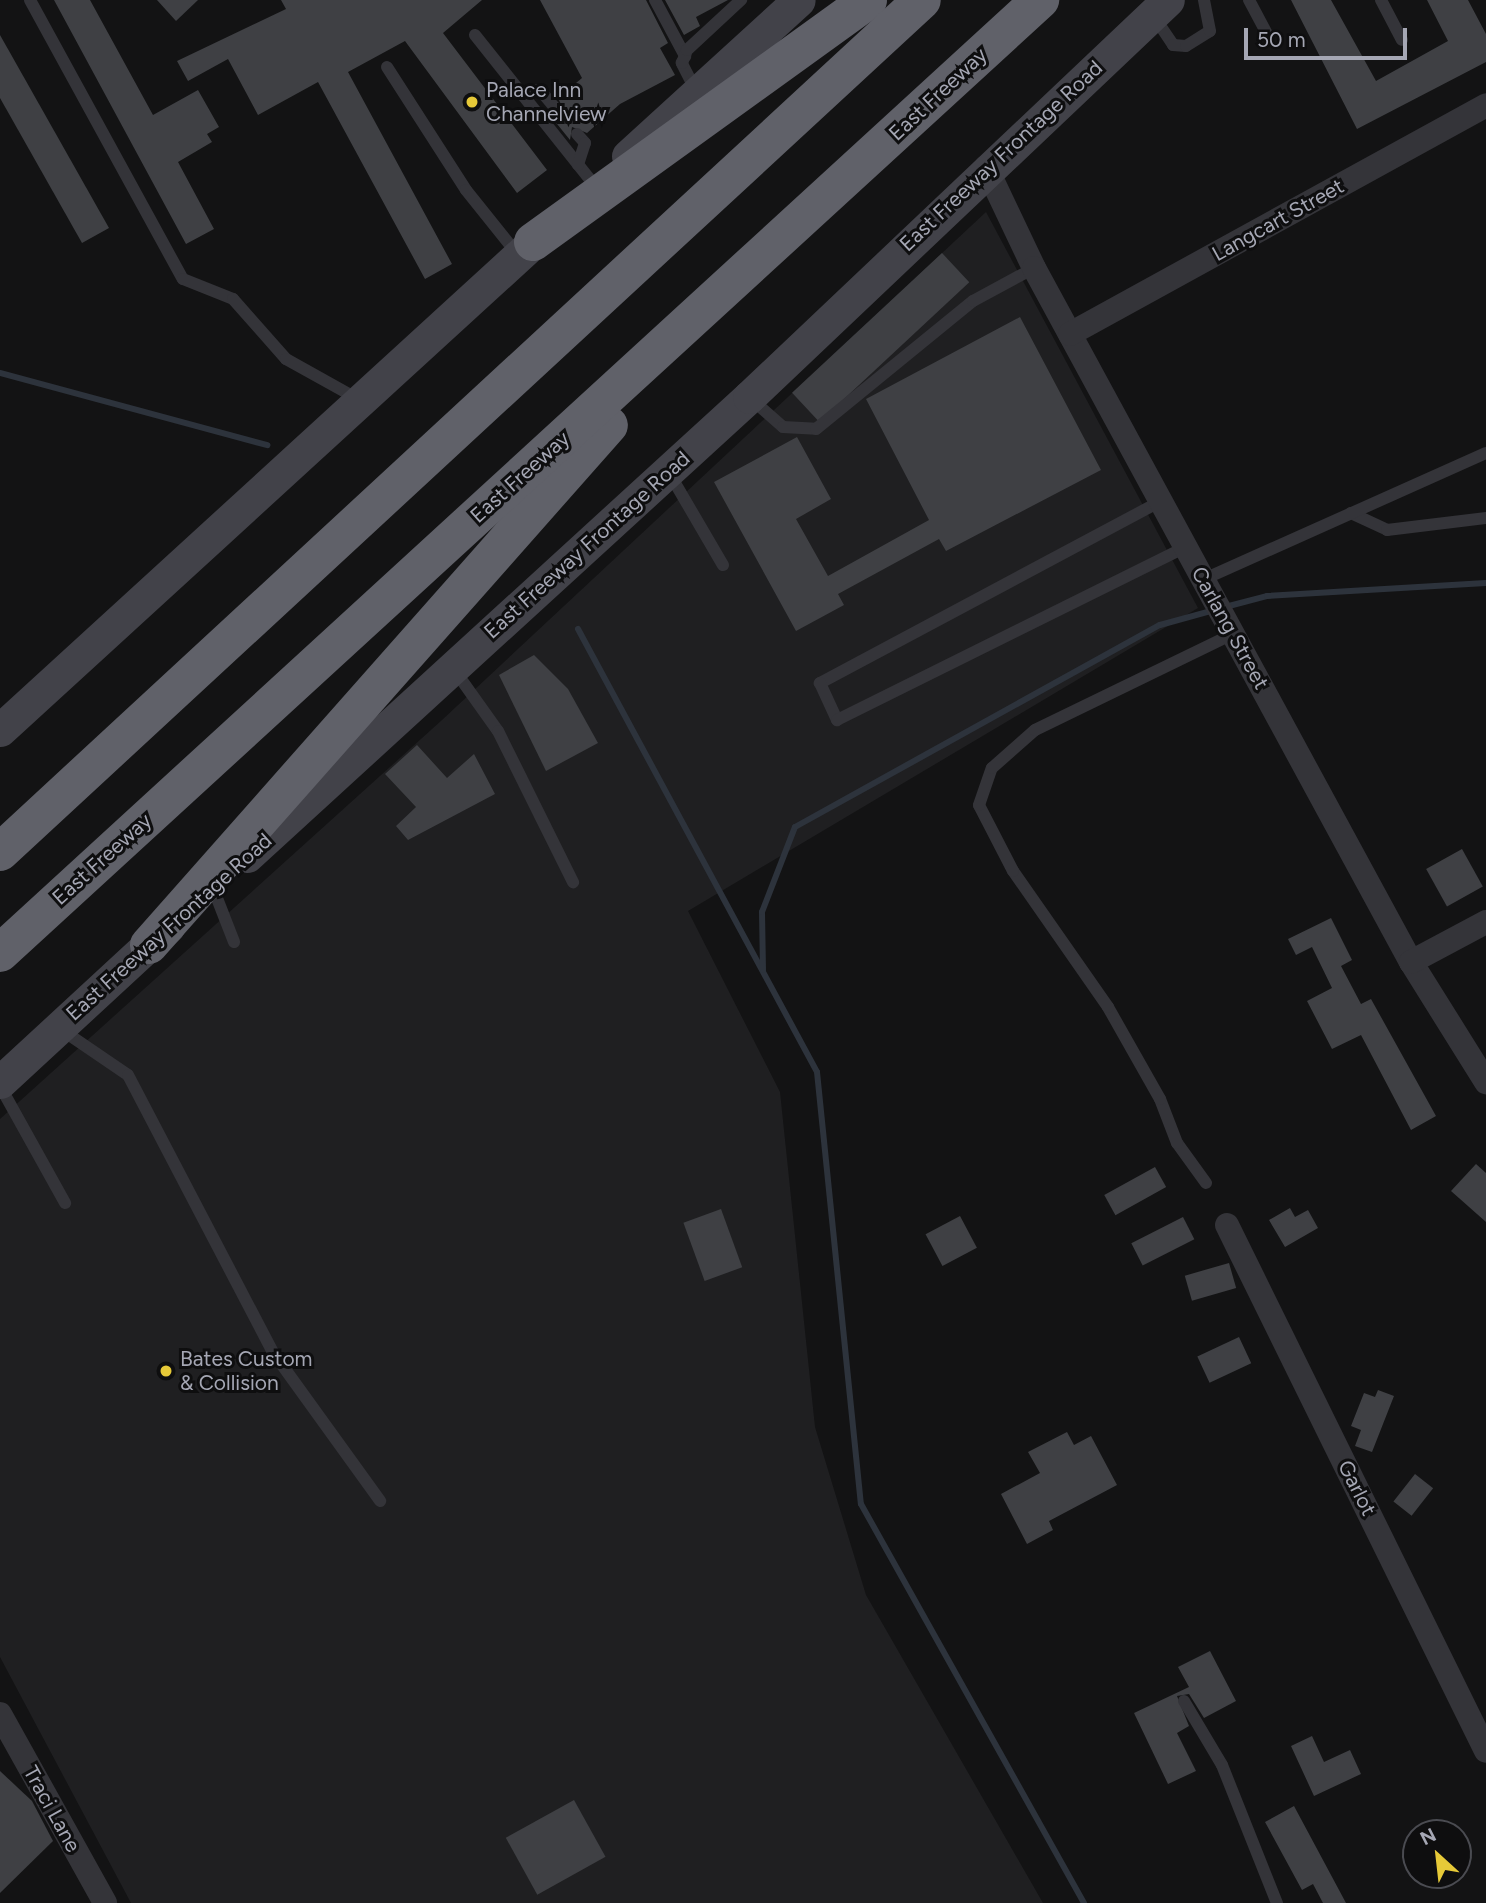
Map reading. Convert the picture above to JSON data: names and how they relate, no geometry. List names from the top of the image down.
{
  "streets": {
    "highway": ["East Freeway"],
    "main road": ["East Freeway Frontage Road"],
    "street": [
      "Langcart Street",
      "Carlang Street",
      "Garlot",
      "Traci Lane"
    ]
  },
  "crossings": [
    ["East Freeway Frontage Road", "Carlang Street"],
    ["Langcart Street", "Carlang Street"]
  ],
  "places": ["Palace Inn Channelview", "Bates Custom & Collision"],
  "scale_bar": "50 m",
  "north": "top left"
}
